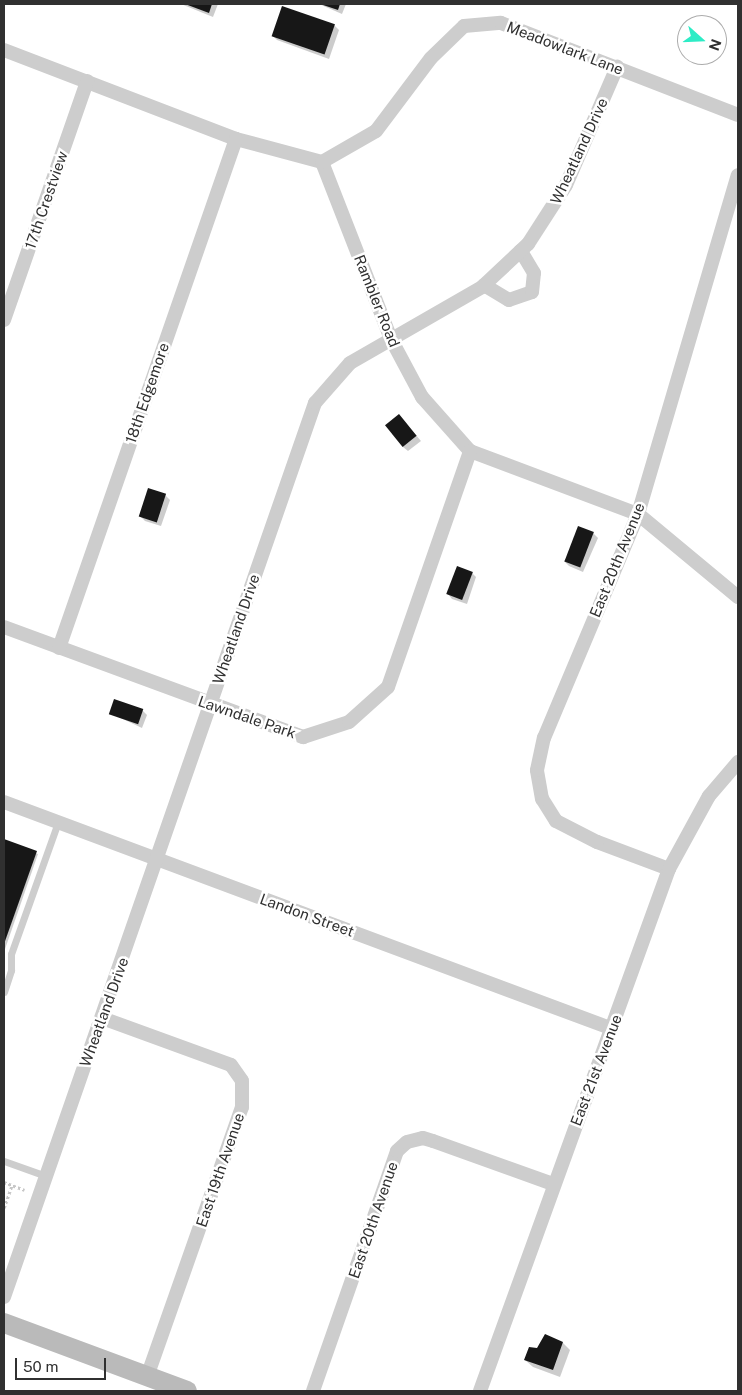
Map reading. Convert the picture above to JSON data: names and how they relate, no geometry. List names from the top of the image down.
{
  "streets": {
    "street": [
      "Meadowlark Lane",
      "Wheatland Drive",
      "17th Crestview",
      "Rambler Road",
      "18th Edgemore",
      "East 20th Avenue",
      "Lawndale Park",
      "Landon Street",
      "East 21st Avenue",
      "East 19th Avenue"
    ]
  },
  "crossings": [
    ["Meadowlark Lane", "Wheatland Drive"],
    ["Meadowlark Lane", "Rambler Road"],
    ["Wheatland Drive", "Rambler Road"],
    ["Wheatland Drive", "Lawndale Park"],
    ["Wheatland Drive", "Landon Street"],
    ["Wheatland Drive", "East 19th Avenue"],
    ["Rambler Road", "East 20th Avenue"],
    ["Rambler Road", "Lawndale Park"],
    ["18th Edgemore", "Lawndale Park"],
    ["East 20th Avenue", "East 21st Avenue"],
    ["Landon Street", "East 21st Avenue"]
  ],
  "scale_bar": "50 m",
  "north": "right"
}
